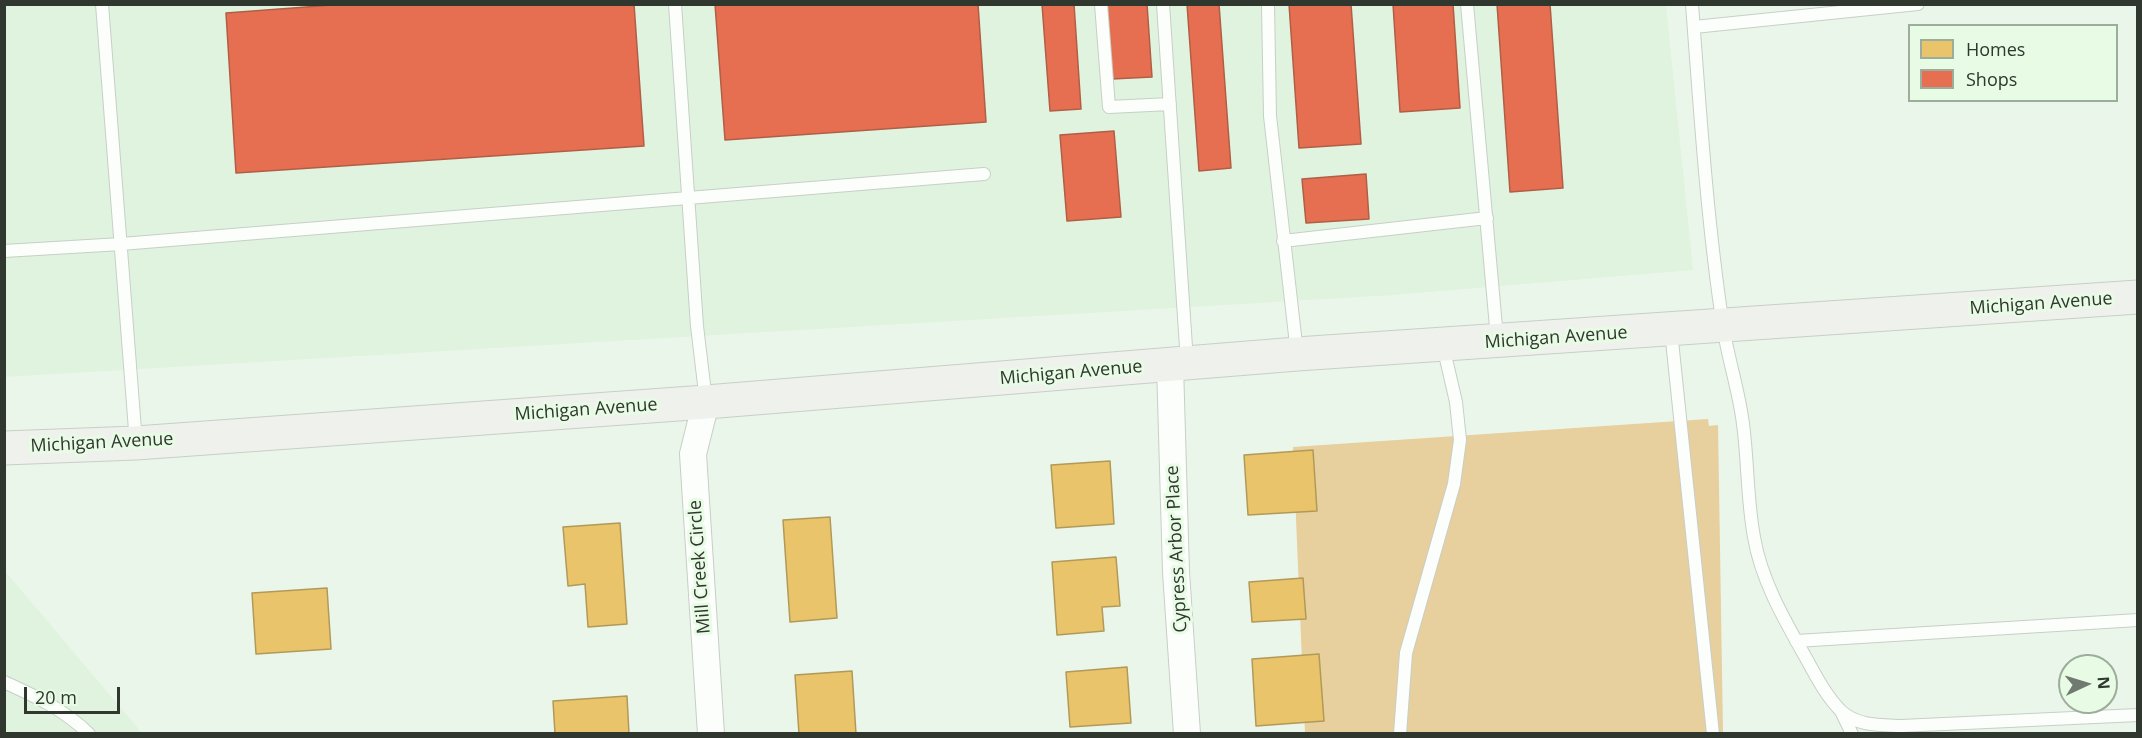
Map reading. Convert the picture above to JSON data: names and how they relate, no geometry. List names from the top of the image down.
{
  "streets": {
    "main road": ["Michigan Avenue"],
    "street": ["Cypress Arbor Place", "Mill Creek Circle"]
  },
  "crossings": [
    ["Michigan Avenue", "Cypress Arbor Place"],
    ["Michigan Avenue", "Mill Creek Circle"]
  ],
  "legend": ["Homes", "Shops"],
  "scale_bar": "20 m",
  "north": "right"
}
